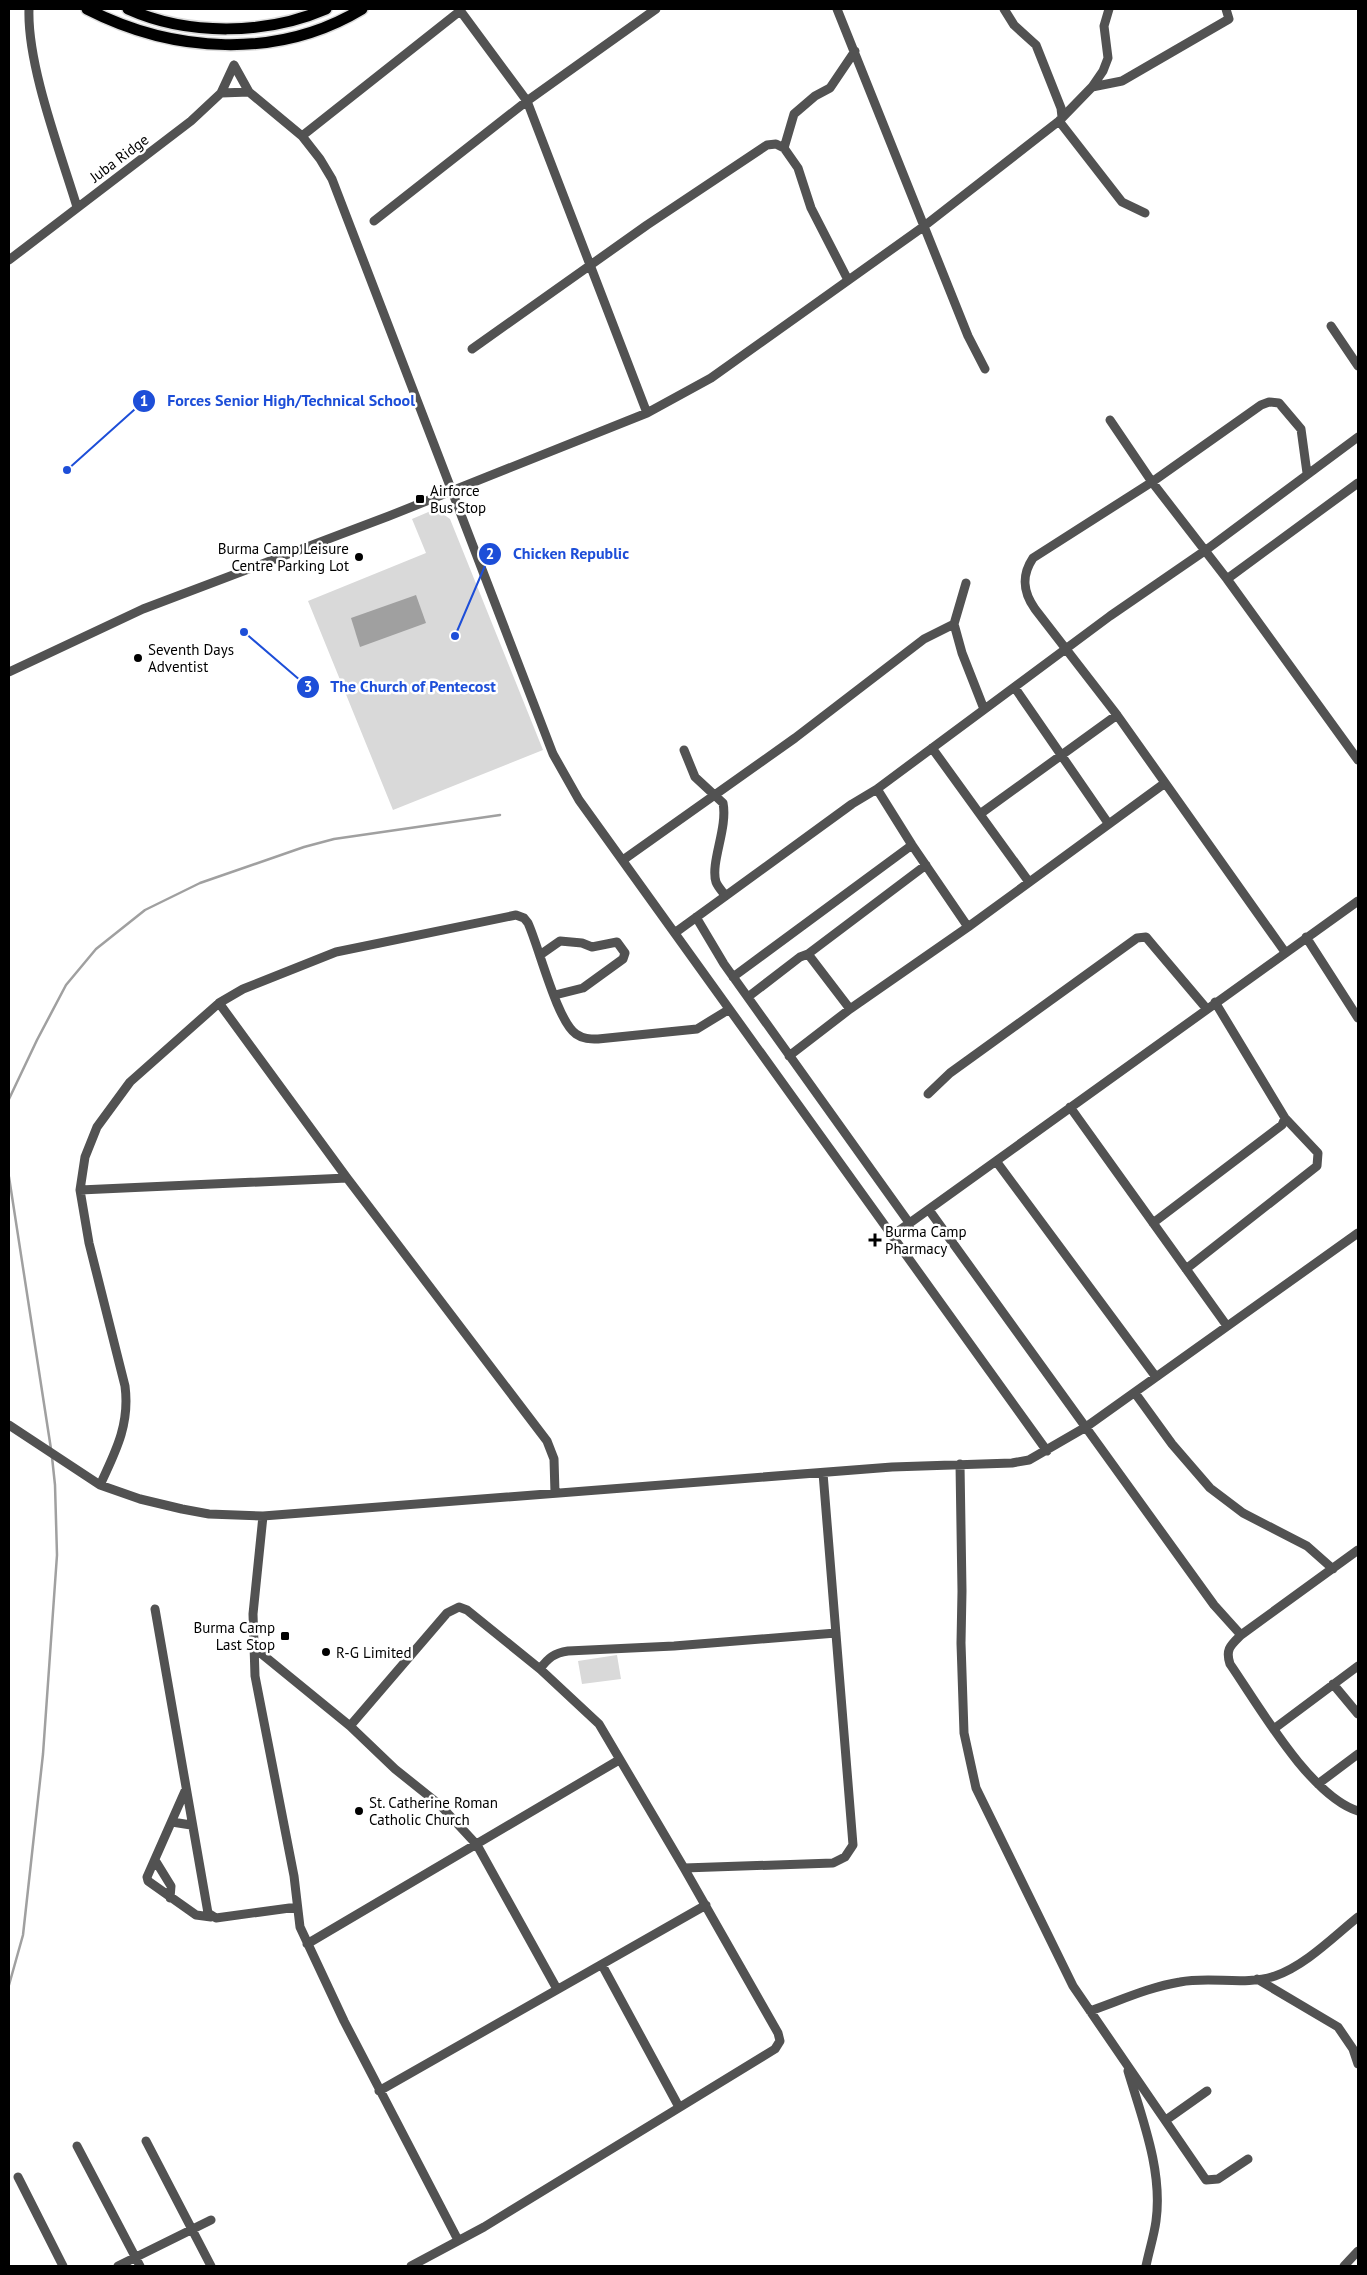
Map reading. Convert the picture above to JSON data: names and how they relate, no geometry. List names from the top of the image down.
{
  "streets": {
    "street": ["Juba Ridge"]
  },
  "places": {
    "other": [
      "Forces Senior High/Technical School",
      "Burma Camp Leisure Centre Parking Lot",
      "The Church of Pentecost",
      "Chicken Republic",
      "Seventh Days Adventist",
      "R-G Limited",
      "St. Catherine Roman Catholic Church"
    ],
    "transit": ["Airforce Bus Stop", "Burma Camp Last Stop"],
    "health": ["Burma Camp Pharmacy"]
  }
}
